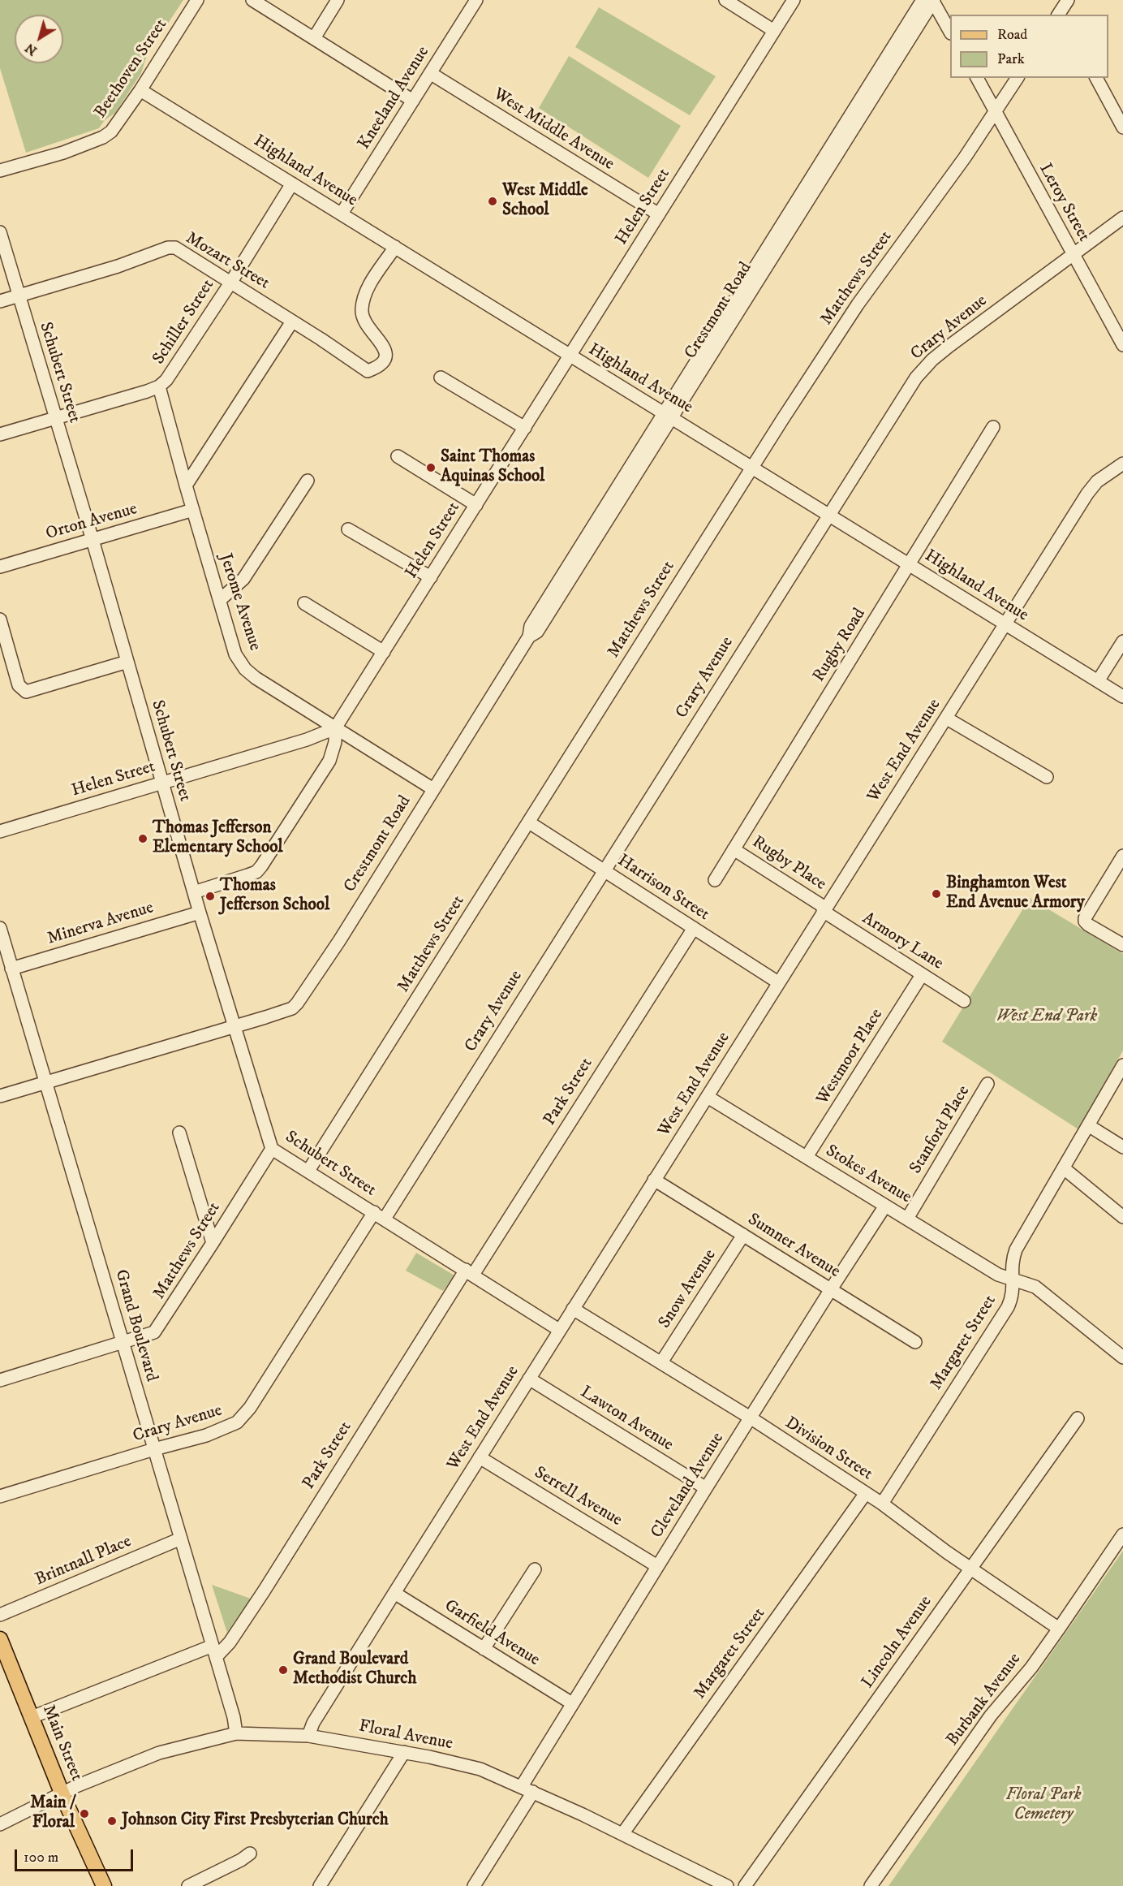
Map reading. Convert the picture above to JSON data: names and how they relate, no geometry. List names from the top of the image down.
{
  "streets": {
    "main road": ["Main Street"],
    "street": [
      "Beethoven Street",
      "Kneeland Avenue",
      "West Middle Avenue",
      "Highland Avenue",
      "Leroy Street",
      "Helen Street",
      "Mozart Street",
      "Matthews Street",
      "Crestmont Road",
      "Schiller Street",
      "Crary Avenue",
      "Schubert Street",
      "Orton Avenue",
      "Jerome Avenue",
      "Rugby Road",
      "West End Avenue",
      "Rugby Place",
      "Harrison Street",
      "Minerva Avenue",
      "Armory Lane",
      "Westmoor Place",
      "Park Street",
      "Stanford Place",
      "Stokes Avenue",
      "Sumner Avenue",
      "Snow Avenue",
      "Grand Boulevard",
      "Margaret Street",
      "Lawton Avenue",
      "Division Street",
      "Cleveland Avenue",
      "Serrell Avenue",
      "Brintnall Place",
      "Garfield Avenue",
      "Lincoln Avenue",
      "Burbank Avenue",
      "Floral Avenue"
    ]
  },
  "crossings": [
    ["Beethoven Street", "Highland Avenue"],
    ["Kneeland Avenue", "West Middle Avenue"],
    ["Kneeland Avenue", "Highland Avenue"],
    ["West Middle Avenue", "Helen Street"],
    ["Highland Avenue", "Helen Street"],
    ["Highland Avenue", "Mozart Street"],
    ["Highland Avenue", "Matthews Street"],
    ["Highland Avenue", "Crestmont Road"],
    ["Highland Avenue", "Schiller Street"],
    ["Highland Avenue", "Crary Avenue"],
    ["Highland Avenue", "Rugby Road"],
    ["Highland Avenue", "West End Avenue"],
    ["Leroy Street", "Matthews Street"],
    ["Leroy Street", "Crary Avenue"],
    ["Helen Street", "Schubert Street"],
    ["Helen Street", "Jerome Avenue"],
    ["Mozart Street", "Schiller Street"],
    ["Mozart Street", "Schubert Street"],
    ["Matthews Street", "Schubert Street"],
    ["Matthews Street", "Harrison Street"],
    ["Matthews Street", "Grand Boulevard"],
    ["Crestmont Road", "Schubert Street"],
    ["Crestmont Road", "Jerome Avenue"],
    ["Crestmont Road", "Grand Boulevard"],
    ["Schiller Street", "Schubert Street"],
    ["Schiller Street", "Jerome Avenue"],
    ["Crary Avenue", "Schubert Street"],
    ["Crary Avenue", "Harrison Street"],
    ["Crary Avenue", "Grand Boulevard"],
    ["Schubert Street", "Orton Avenue"],
    ["Schubert Street", "West End Avenue"],
    ["Schubert Street", "Minerva Avenue"],
    ["Schubert Street", "Park Street"],
    ["Orton Avenue", "Jerome Avenue"],
    ["Rugby Road", "Rugby Place"],
    ["West End Avenue", "Rugby Place"],
    ["West End Avenue", "Harrison Street"],
    ["West End Avenue", "Armory Lane"],
    ["West End Avenue", "Stokes Avenue"],
    ["West End Avenue", "Sumner Avenue"],
    ["West End Avenue", "Lawton Avenue"],
    ["West End Avenue", "Division Street"],
    ["West End Avenue", "Serrell Avenue"],
    ["West End Avenue", "Garfield Avenue"],
    ["West End Avenue", "Floral Avenue"],
    ["Rugby Place", "Armory Lane"],
    ["Harrison Street", "Park Street"],
    ["Minerva Avenue", "Grand Boulevard"],
    ["Armory Lane", "Westmoor Place"],
    ["Westmoor Place", "Stokes Avenue"],
    ["Park Street", "Grand Boulevard"],
    ["Park Street", "Main Street"],
    ["Stanford Place", "Stokes Avenue"],
    ["Stokes Avenue", "Margaret Street"],
    ["Stokes Avenue", "Cleveland Avenue"],
    ["Sumner Avenue", "Snow Avenue"],
    ["Sumner Avenue", "Cleveland Avenue"],
    ["Snow Avenue", "Division Street"],
    ["Grand Boulevard", "Brintnall Place"],
    ["Grand Boulevard", "Floral Avenue"],
    ["Margaret Street", "Division Street"],
    ["Margaret Street", "Floral Avenue"],
    ["Lawton Avenue", "Cleveland Avenue"],
    ["Division Street", "Cleveland Avenue"],
    ["Division Street", "Lincoln Avenue"],
    ["Division Street", "Burbank Avenue"],
    ["Cleveland Avenue", "Serrell Avenue"],
    ["Cleveland Avenue", "Garfield Avenue"],
    ["Cleveland Avenue", "Floral Avenue"],
    ["Floral Avenue", "Main Street"]
  ],
  "parks": ["West End Park", "Floral Park Cemetery"],
  "places": [
    "West Middle School",
    "Saint Thomas Aquinas School",
    "Thomas Jefferson Elementary School",
    "Binghamton West End Avenue Armory",
    "Thomas Jefferson School",
    "Grand Boulevard Methodist Church",
    "Main / Floral",
    "Johnson City First Presbyterian Church"
  ],
  "legend": ["Road", "Park"],
  "scale_bar": "100 m",
  "north": "bottom left"
}
